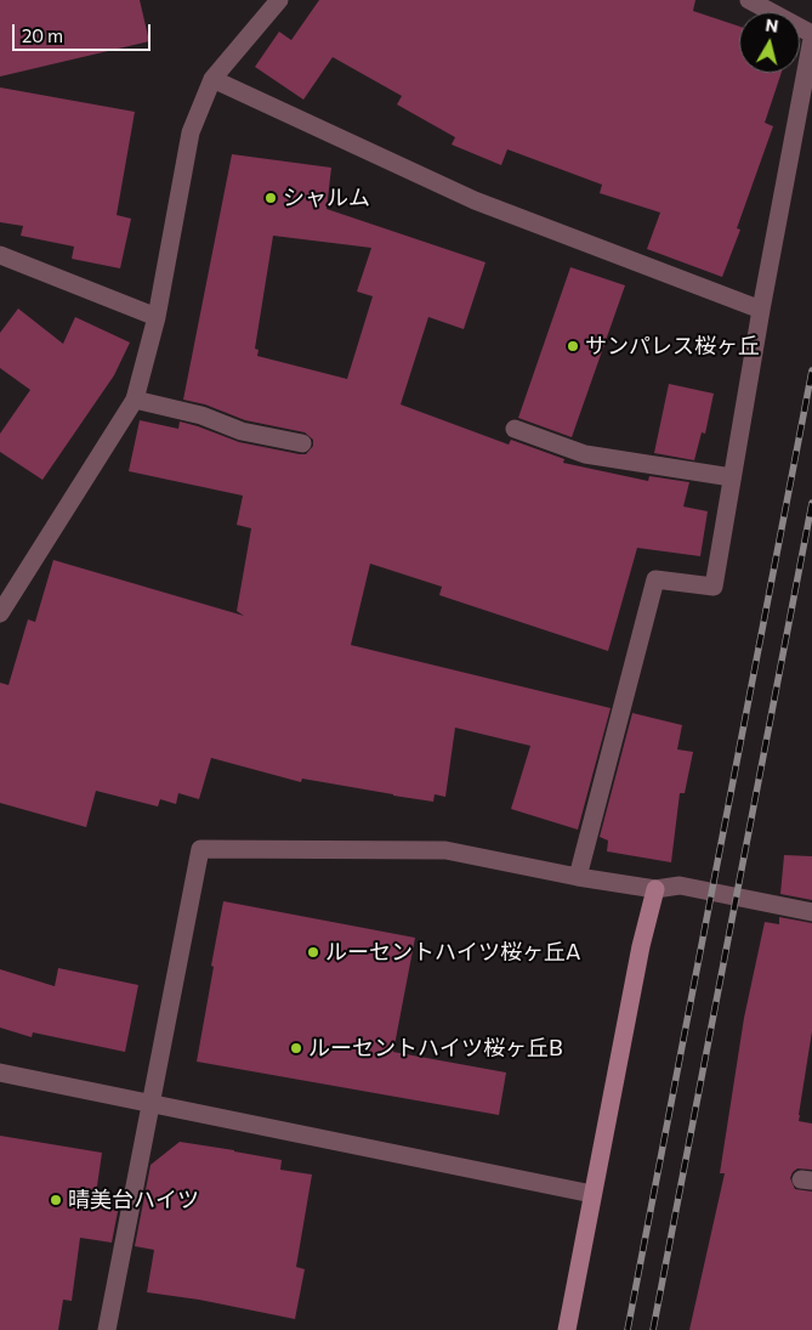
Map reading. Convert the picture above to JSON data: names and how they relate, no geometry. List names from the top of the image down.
{
  "places": [
    "シャルム",
    "サンパレス桜ヶ丘",
    "ルーセントハイツ桜ヶ丘A",
    "ルーセントハイツ桜ヶ丘B",
    "晴美台ハイツ"
  ],
  "scale_bar": "20 m",
  "north": "top"
}
